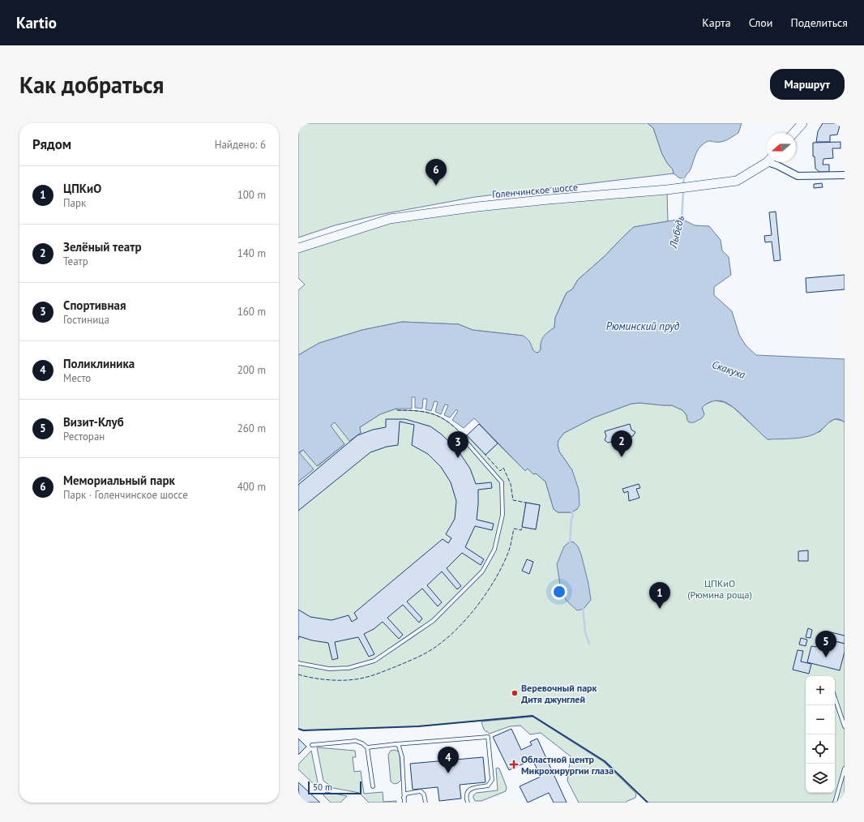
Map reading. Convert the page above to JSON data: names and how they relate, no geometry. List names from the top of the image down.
{
  "streets": {
    "street": ["Голенчинское шоссе"]
  },
  "water": ["Лыбедь", "Рюминский пруд", "Скакуха"],
  "parks": ["ЦПКиО (Рюмина роща)"],
  "places": {
    "other": ["Веревочный парк Дитя джунглей"],
    "health": ["Областной центр Микрохирургии глаза"]
  },
  "scale_bar": "50 m",
  "north": "left",
  "page": {
    "header": "Kartio",
    "nav": ["Карта", "Слои", "Поделиться"],
    "buttons": "Маршрут",
    "title": "Как добраться",
    "heading": ["Рядом", "Найдено: 6"],
    "pins": [
      "6",
      "2",
      "3",
      "1",
      "5",
      "4"
    ],
    "list": [
      {
        "mark": "1",
        "name": "ЦПКиО",
        "note": "Парк",
        "value": "100 m"
      },
      {
        "mark": "2",
        "name": "Зелёный театр",
        "note": "Театр",
        "value": "140 m"
      },
      {
        "mark": "3",
        "name": "Спортивная",
        "note": "Гостиница",
        "value": "160 m"
      },
      {
        "mark": "4",
        "name": "Поликлиника",
        "note": "Место",
        "value": "200 m"
      },
      {
        "mark": "5",
        "name": "Визит-Клуб",
        "note": "Ресторан",
        "value": "260 m"
      },
      {
        "mark": "6",
        "name": "Мемориальный парк",
        "note": "Парк · Голенчинское шоссе",
        "value": "400 m"
      }
    ],
    "map_buttons": ["+", "−"],
    "scale": "50 m"
  }
}
